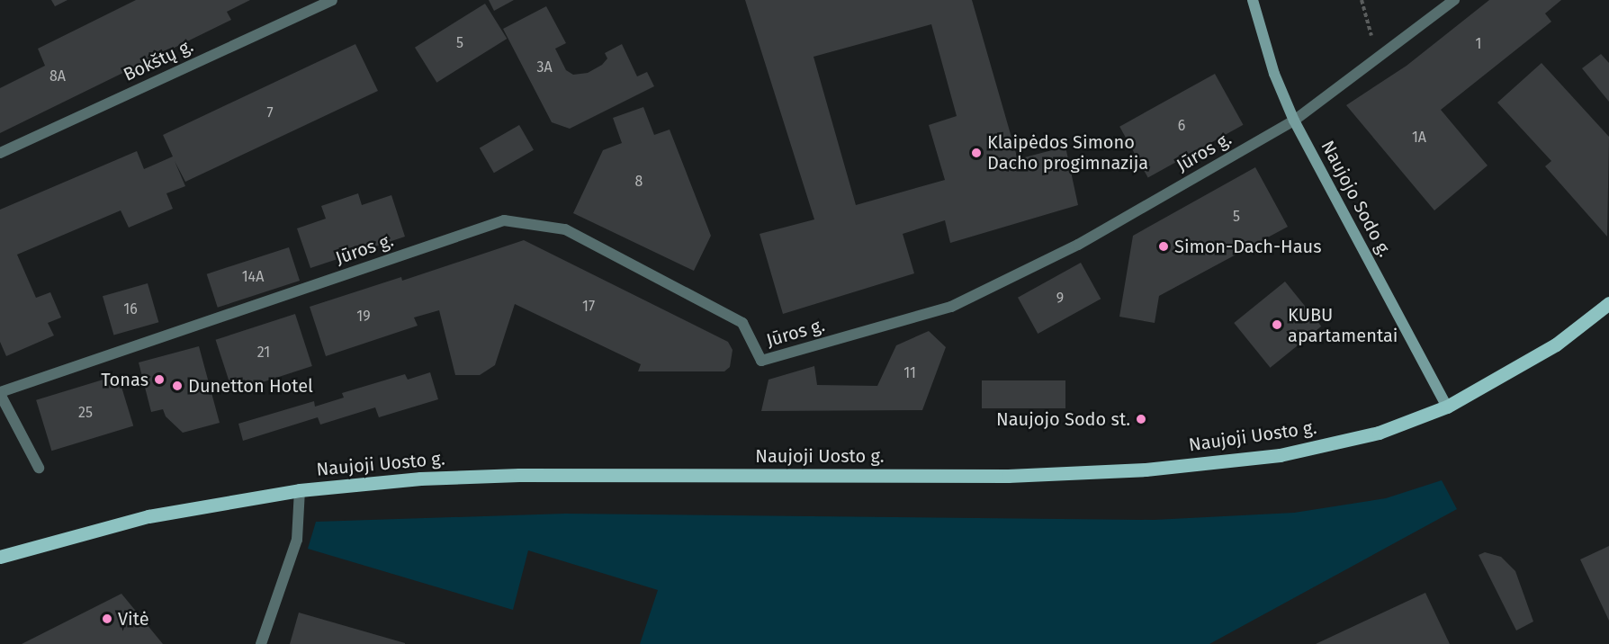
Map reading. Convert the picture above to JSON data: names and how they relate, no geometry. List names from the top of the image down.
{
  "streets": {
    "main road": ["Naujojo Sodo g.", "Naujoji Uosto g."],
    "street": ["Bokštų g.", "Jūros g."]
  },
  "crossings": [
    ["Jūros g.", "Naujojo Sodo g."],
    ["Naujojo Sodo g.", "Naujoji Uosto g."]
  ],
  "places": [
    "Klaipėdos Simono Dacho progimnazija",
    "Simon-Dach-Haus",
    "KUBU apartamentai",
    "Tonas",
    "Dunetton Hotel",
    "Naujojo Sodo st.",
    "Vitė"
  ],
  "house_numbers": [
    "5",
    "1",
    "3A",
    "8A",
    "7",
    "6",
    "1A",
    "8",
    "5",
    "14A",
    "9",
    "17",
    "16",
    "19",
    "21",
    "11",
    "25"
  ]
}
